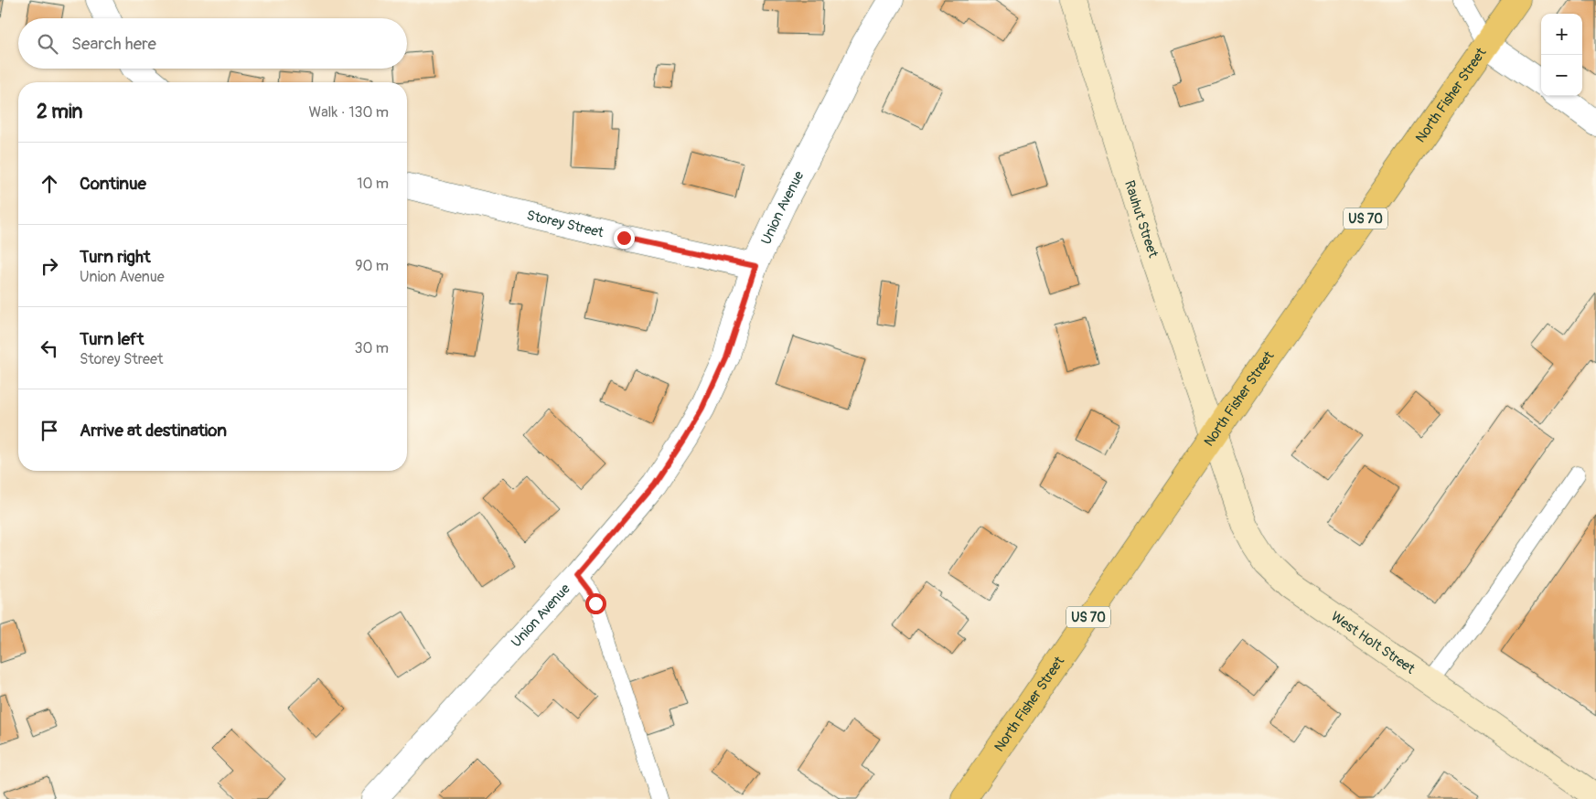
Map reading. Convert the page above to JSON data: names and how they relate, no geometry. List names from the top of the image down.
{
  "streets": {
    "main road": [
      "North Fisher Street",
      "Rauhut Street",
      "US 70",
      "West Holt Street"
    ],
    "street": ["Union Avenue", "Storey Street"]
  },
  "crossings": [
    ["North Fisher Street", "Rauhut Street"],
    ["North Fisher Street", "West Holt Street"],
    ["Union Avenue", "Storey Street"],
    ["Rauhut Street", "West Holt Street"]
  ],
  "page": {
    "map_buttons": ["+", "−"],
    "search": "Search here",
    "heading": ["2 min", "Walk · 130 m"],
    "list": [
      ["Continue", "10 m"],
      ["Turn right", "Union Avenue", "90 m"],
      ["Turn left", "Storey Street", "30 m"],
      "Arrive at destination"
    ]
  }
}
